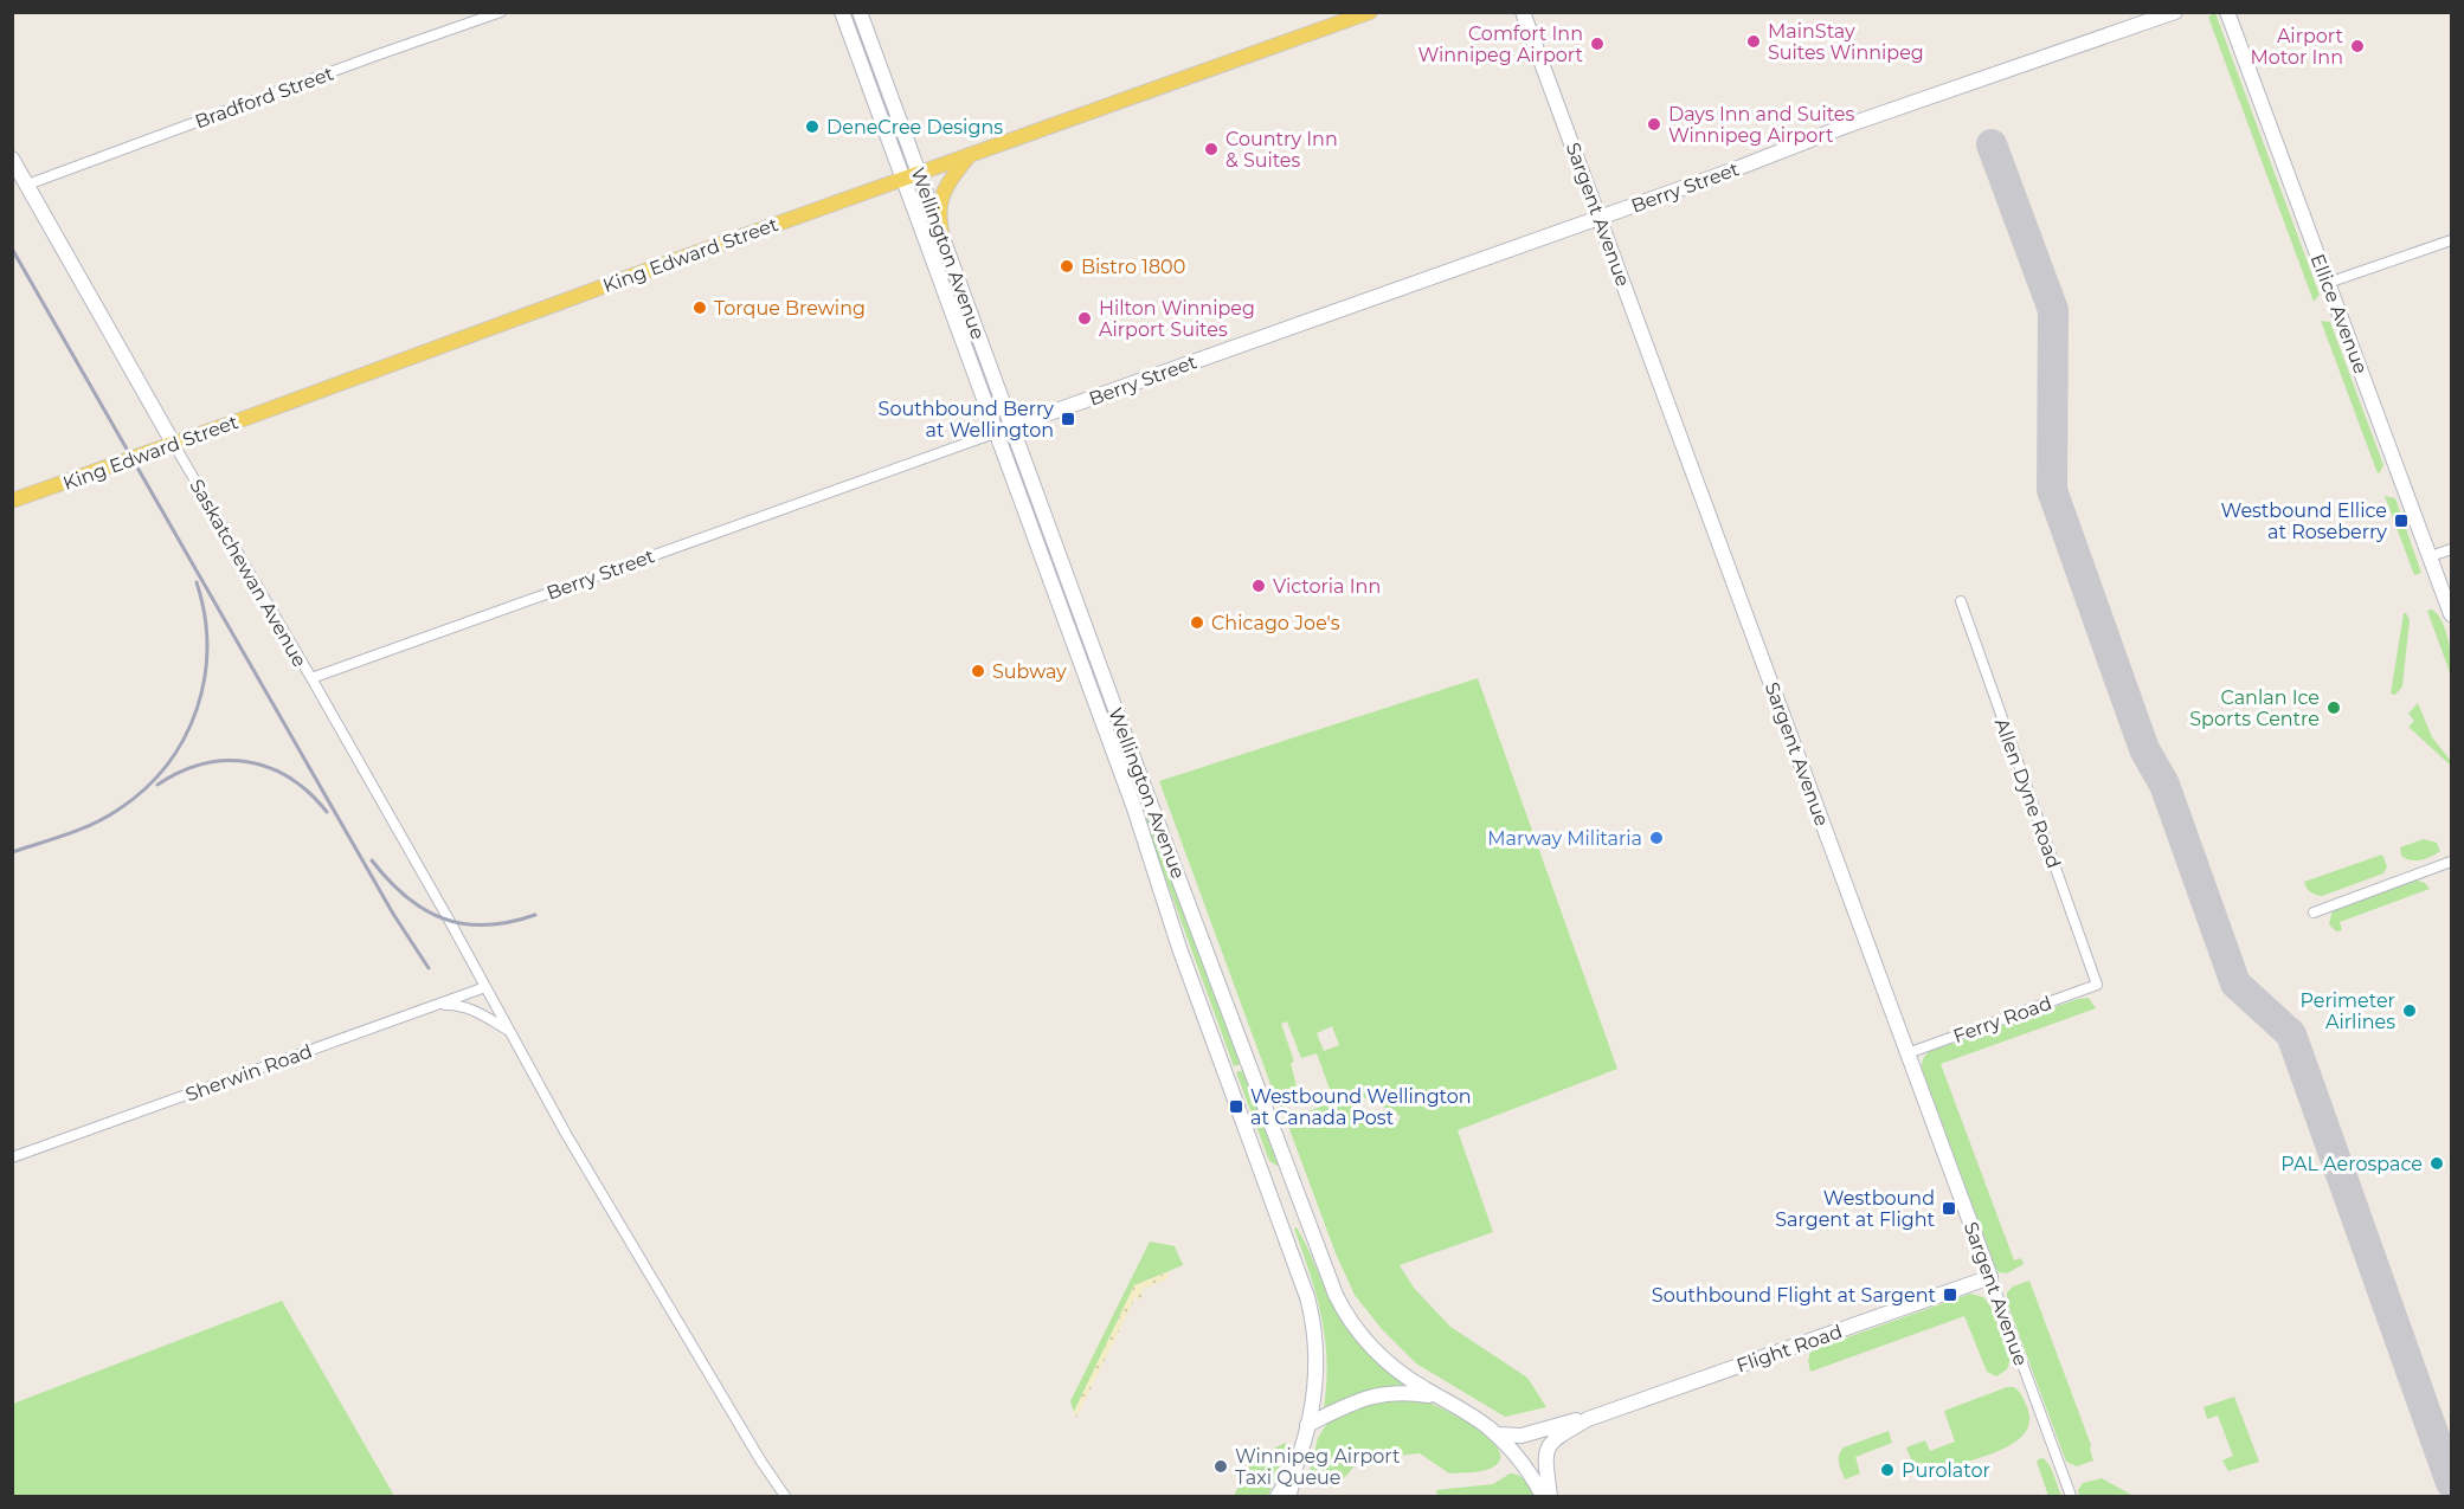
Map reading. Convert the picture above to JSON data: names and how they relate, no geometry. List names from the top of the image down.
{
  "streets": {
    "main road": [
      "Berry Street",
      "Sargent Avenue",
      "Wellington Avenue",
      "King Edward Street",
      "Ellice Avenue",
      "Saskatchewan Avenue",
      "Flight Road"
    ],
    "street": [
      "Bradford Street",
      "Allen Dyne Road",
      "Ferry Road",
      "Sherwin Road"
    ]
  },
  "crossings": [
    ["Bradford Street", "Saskatchewan Avenue"],
    ["Berry Street", "Sargent Avenue"],
    ["Berry Street", "Wellington Avenue"],
    ["Berry Street", "Saskatchewan Avenue"],
    ["Sargent Avenue", "Ferry Road"],
    ["Sargent Avenue", "Flight Road"],
    ["Wellington Avenue", "King Edward Street"],
    ["King Edward Street", "Saskatchewan Avenue"],
    ["Saskatchewan Avenue", "Sherwin Road"],
    ["Allen Dyne Road", "Ferry Road"]
  ],
  "places": {
    "other": [
      "MainStay Suites Winnipeg",
      "Comfort Inn Winnipeg Airport",
      "Airport Motor Inn",
      "Days Inn and Suites Winnipeg Airport",
      "DeneCree Designs",
      "Country Inn & Suites",
      "Bistro 1800",
      "Torque Brewing",
      "Hilton Winnipeg Airport Suites",
      "Victoria Inn",
      "Chicago Joe's",
      "Subway",
      "Canlan Ice Sports Centre",
      "Marway Militaria",
      "Perimeter Airlines",
      "PAL Aerospace",
      "Winnipeg Airport Taxi Queue",
      "Purolator"
    ],
    "transit": [
      "Southbound Berry at Wellington",
      "Westbound Ellice at Roseberry",
      "Westbound Wellington at Canada Post",
      "Westbound Sargent at Flight",
      "Southbound Flight at Sargent"
    ]
  }
}
